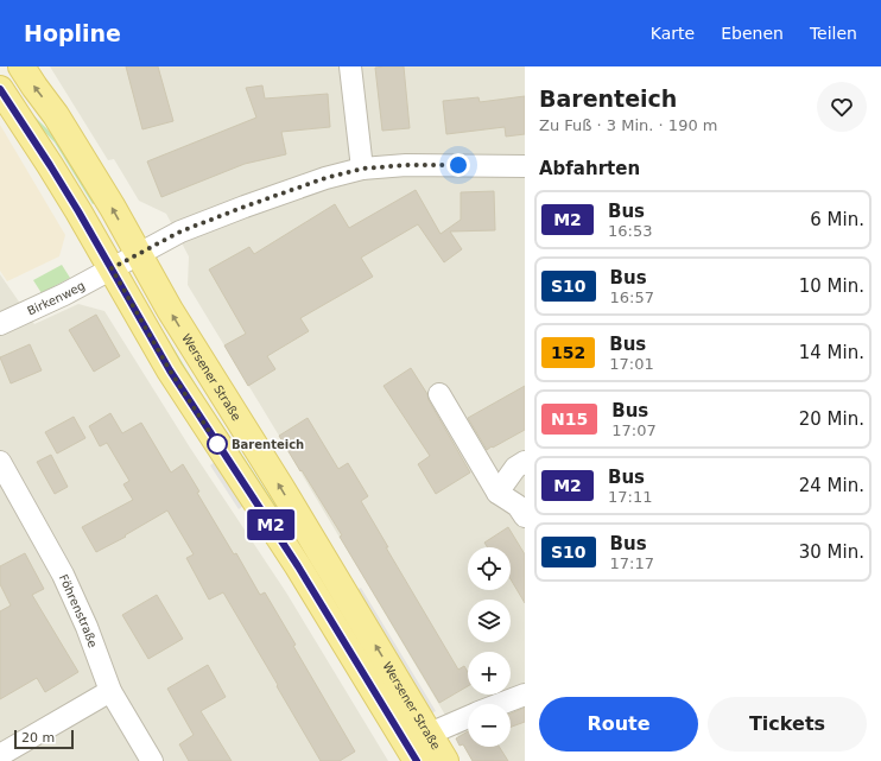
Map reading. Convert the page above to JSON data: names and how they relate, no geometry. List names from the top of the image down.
{
  "streets": {
    "main road": ["Wersener Straße"],
    "street": ["Birkenweg", "Föhrenstraße"]
  },
  "crossings": [
    ["Birkenweg", "Wersener Straße"]
  ],
  "places": ["Barenteich"],
  "lines": ["bus line M2"],
  "scale_bar": "20 m",
  "page": {
    "header": "Hopline",
    "nav": ["Karte", "Ebenen", "Teilen"],
    "on_map": "M2",
    "heading": [
      ["Barenteich", "Zu Fuß · 3 Min. · 190 m"],
      "Abfahrten"
    ],
    "list": [
      {
        "mark": "M2",
        "name": "Bus",
        "note": "16:53",
        "value": "6 Min."
      },
      {
        "mark": "S10",
        "name": "Bus",
        "note": "16:57",
        "value": "10 Min."
      },
      {
        "mark": "152",
        "name": "Bus",
        "note": "17:01",
        "value": "14 Min."
      },
      {
        "mark": "N15",
        "name": "Bus",
        "note": "17:07",
        "value": "20 Min."
      },
      {
        "mark": "M2",
        "name": "Bus",
        "note": "17:11",
        "value": "24 Min."
      },
      {
        "mark": "S10",
        "name": "Bus",
        "note": "17:17",
        "value": "30 Min."
      }
    ],
    "map_buttons": ["+", "−"],
    "buttons": ["Route", "Tickets"],
    "scale": "20 m"
  }
}
